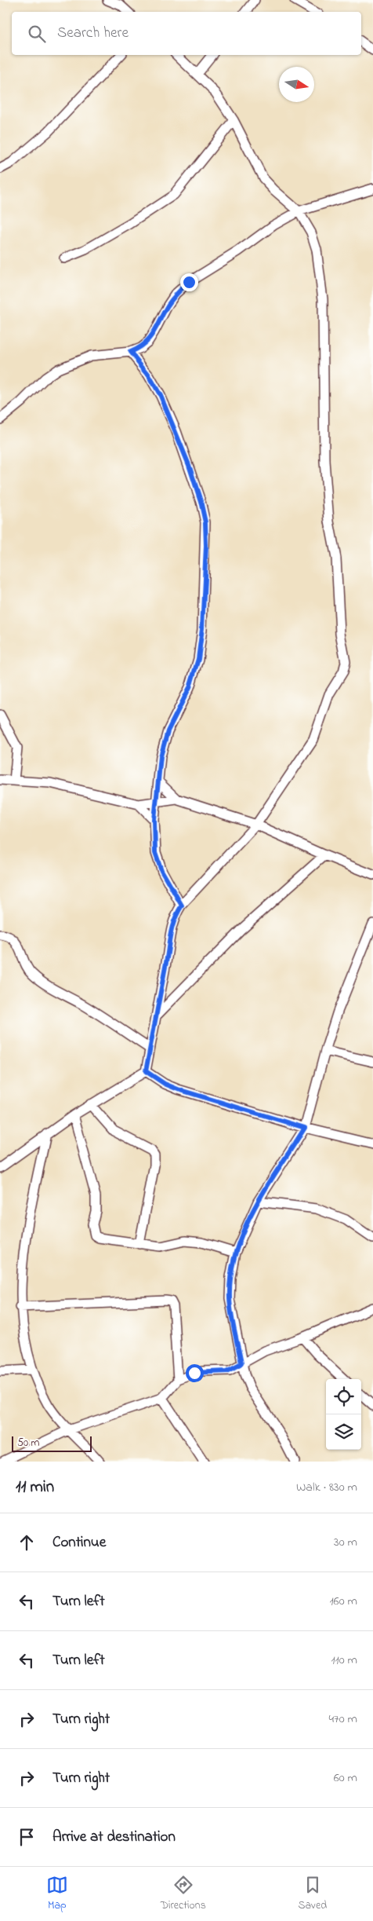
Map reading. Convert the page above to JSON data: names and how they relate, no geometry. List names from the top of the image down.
{
  "scale_bar": "50 m",
  "north": "right",
  "page": {
    "search": "Search here",
    "scale": "50 m",
    "heading": ["11 min", "Walk · 830 m"],
    "list": [
      ["Continue", "30 m"],
      ["Turn left", "160 m"],
      ["Turn left", "110 m"],
      ["Turn right", "470 m"],
      ["Turn right", "60 m"],
      "Arrive at destination"
    ],
    "nav": ["Map", "Directions", "Saved"]
  }
}
